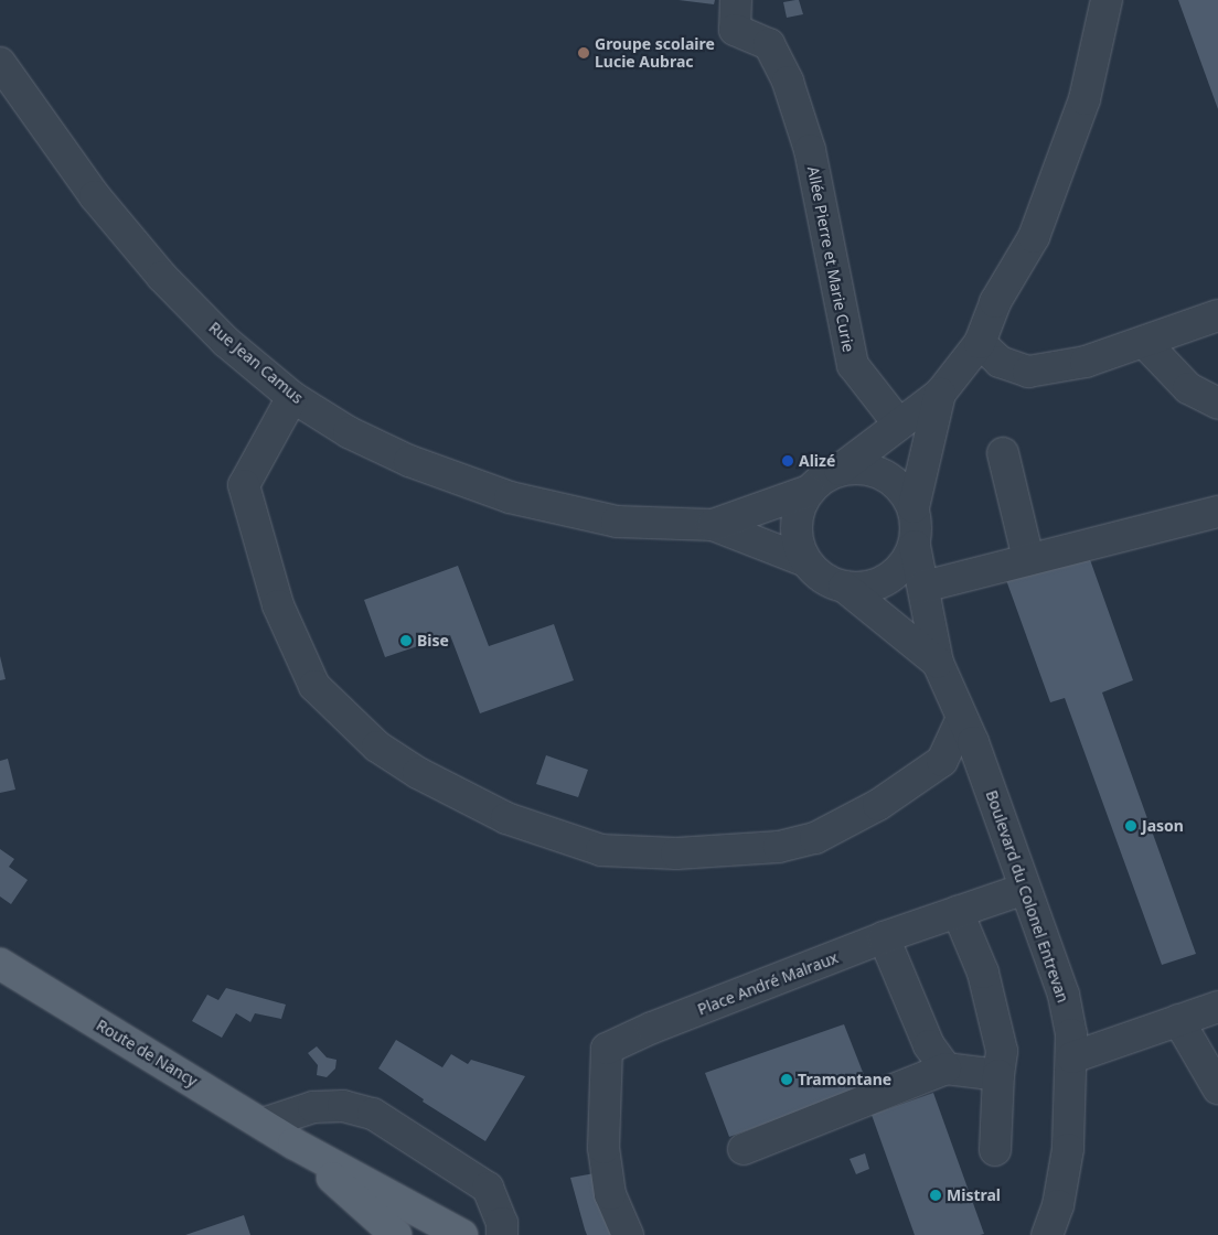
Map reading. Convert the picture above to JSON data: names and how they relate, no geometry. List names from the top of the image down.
{
  "streets": {
    "main road": ["Route de Nancy"],
    "street": [
      "Allée Pierre et Marie Curie",
      "Rue Jean Camus",
      "Boulevard du Colonel Entrevan",
      "Place André Malraux"
    ]
  },
  "crossings": [
    ["Rue Jean Camus", "Boulevard du Colonel Entrevan"],
    ["Boulevard du Colonel Entrevan", "Place André Malraux"]
  ],
  "places": [
    "Groupe scolaire Lucie Aubrac",
    "Alizé",
    "Bise",
    "Jason",
    "Tramontane",
    "Mistral"
  ]
}
